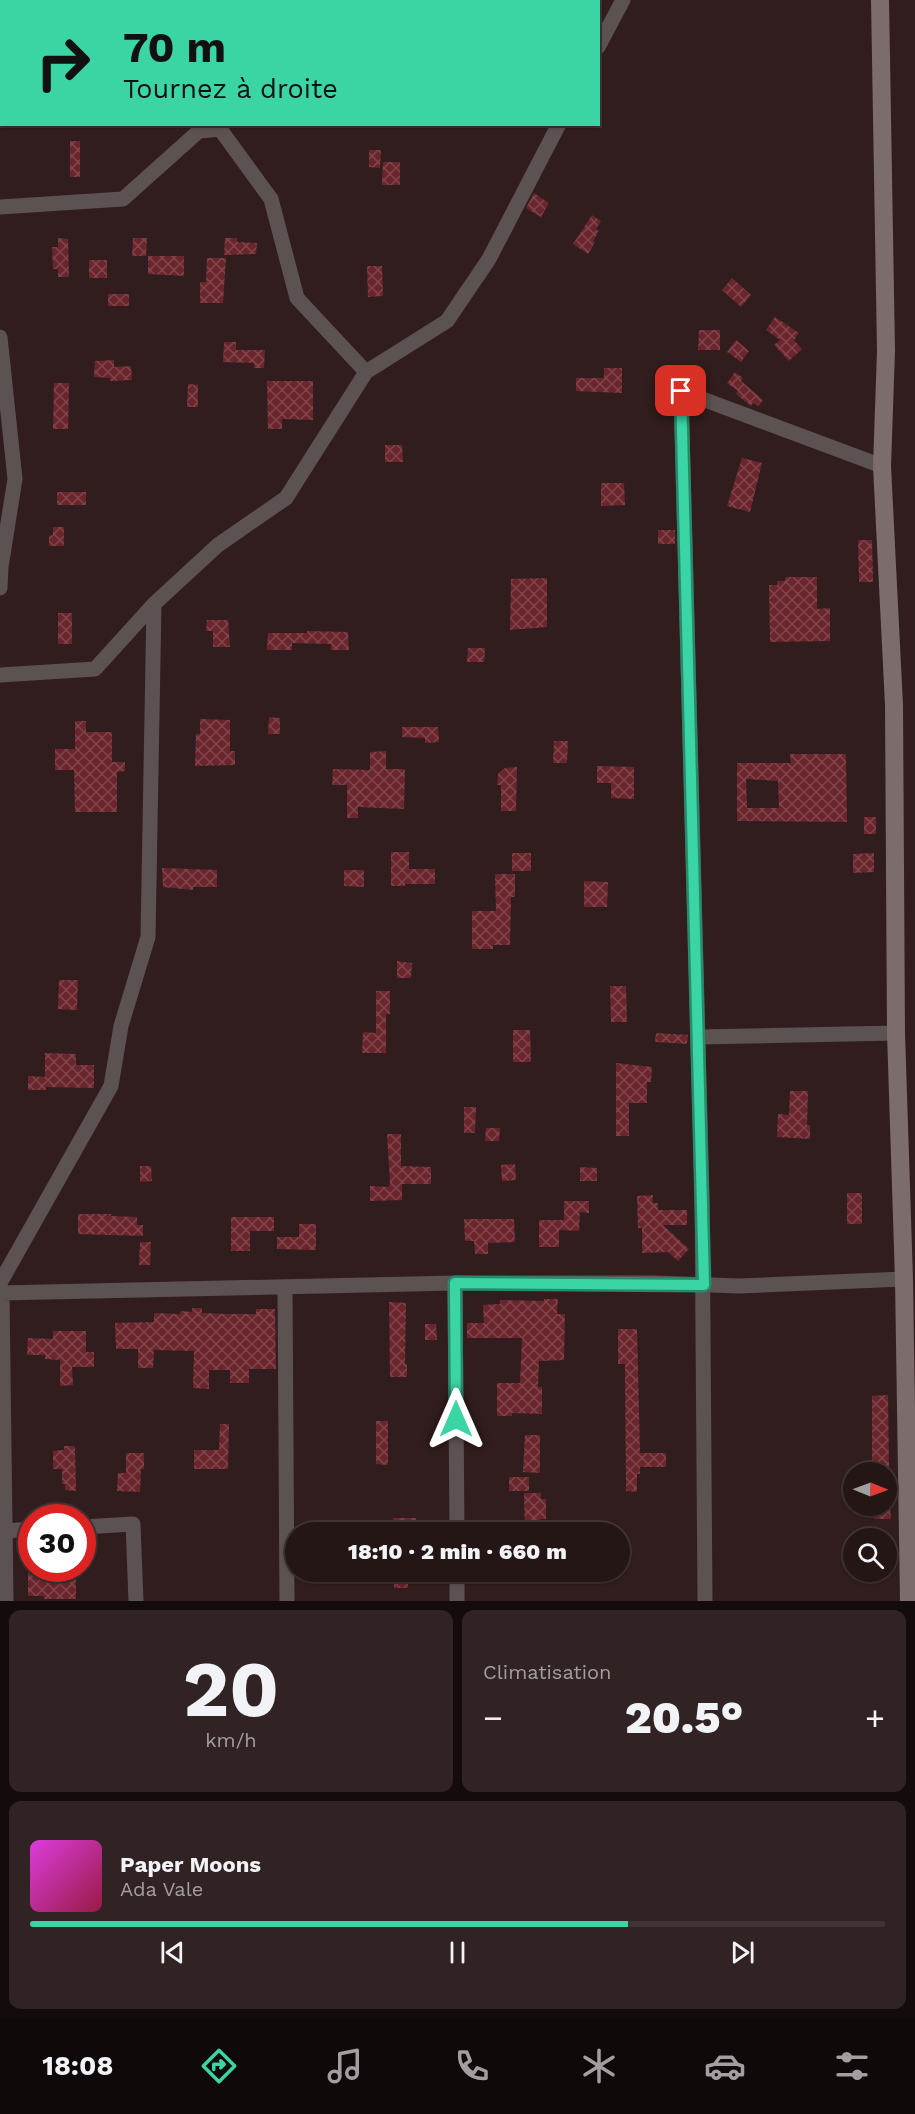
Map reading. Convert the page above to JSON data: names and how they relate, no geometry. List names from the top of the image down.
{
  "north": "right",
  "page": {
    "turn": ["70 m", "Tournez à droite"],
    "limit": "30",
    "trip": "18:10 · 2 min · 660 m",
    "tile": [
      ["20", "km/h"],
      "Climatisation"
    ],
    "heat": ["−", "20.5°", "+"],
    "song": ["Paper Moons", "Ada Vale"],
    "tabs": "18:08"
  }
}
